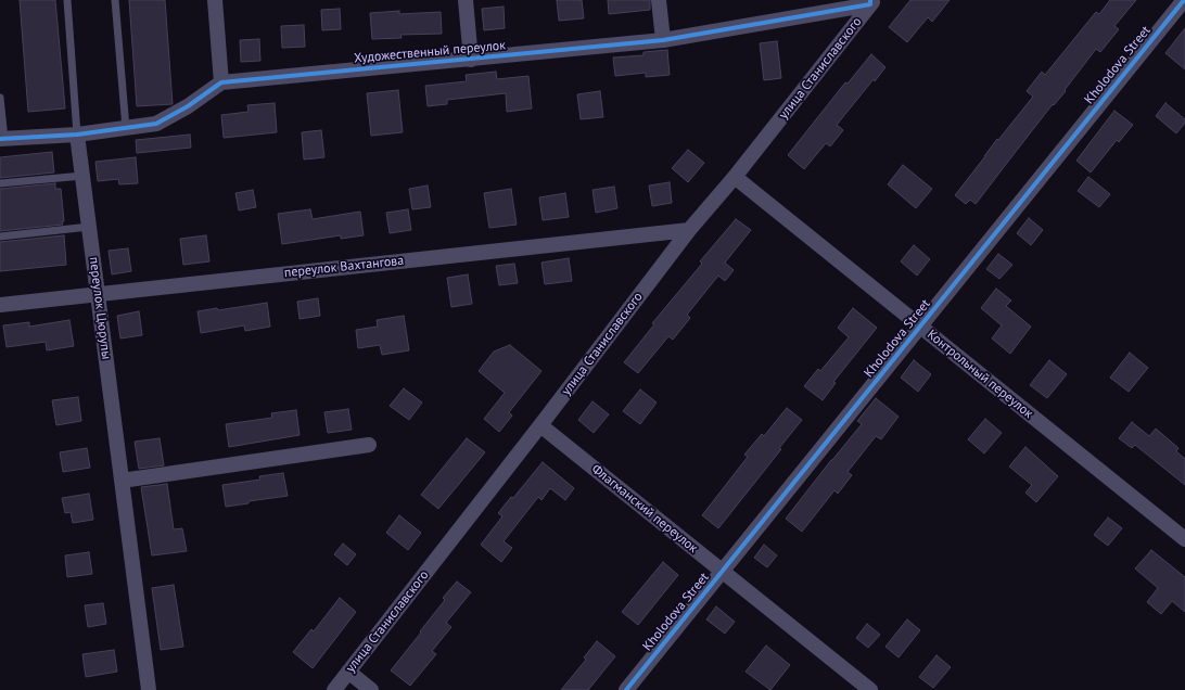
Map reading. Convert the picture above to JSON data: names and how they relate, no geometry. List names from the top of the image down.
{
  "streets": {
    "street": [
      "Художественный переулок",
      "Kholodova Street",
      "улица Станиславского",
      "переулок Вахтангова",
      "переулок Цюрупы",
      "Контрольный переулок",
      "Флагманский переулок"
    ]
  },
  "crossings": [
    ["Художественный переулок", "улица Станиславского"],
    ["Kholodova Street", "Контрольный переулок"],
    ["Kholodova Street", "Флагманский переулок"],
    ["улица Станиславского", "переулок Вахтангова"],
    ["улица Станиславского", "Контрольный переулок"],
    ["улица Станиславского", "Флагманский переулок"],
    ["переулок Вахтангова", "переулок Цюрупы"]
  ]
}
